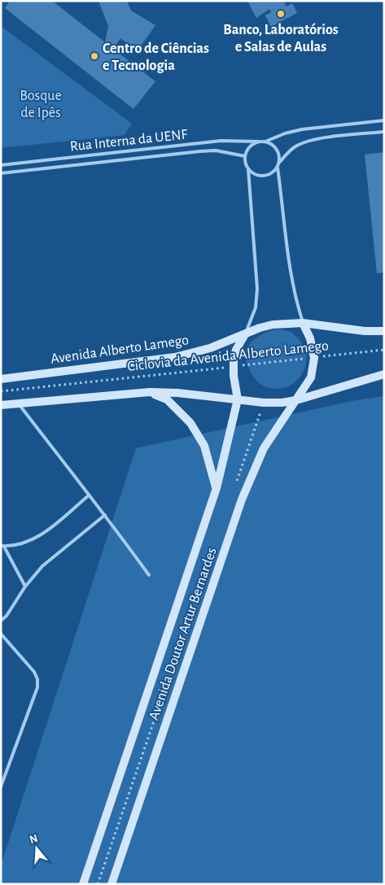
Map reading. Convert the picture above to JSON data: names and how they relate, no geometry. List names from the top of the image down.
{
  "streets": {
    "main road": ["Avenida Alberto Lamego", "Avenida Doutor Artur Bernardes"],
    "lane": ["Rua Interna da UENF"],
    "path": ["Ciclovia da Avenida Alberto Lamego"]
  },
  "crossings": [
    ["Ciclovia da Avenida Alberto Lamego", "Avenida Doutor Artur Bernardes"]
  ],
  "parks": ["Bosque de Ipês"],
  "places": ["Banco, Laboratórios e Salas de Aulas", "Centro de Ciências e Tecnologia"],
  "north": "top"
}
